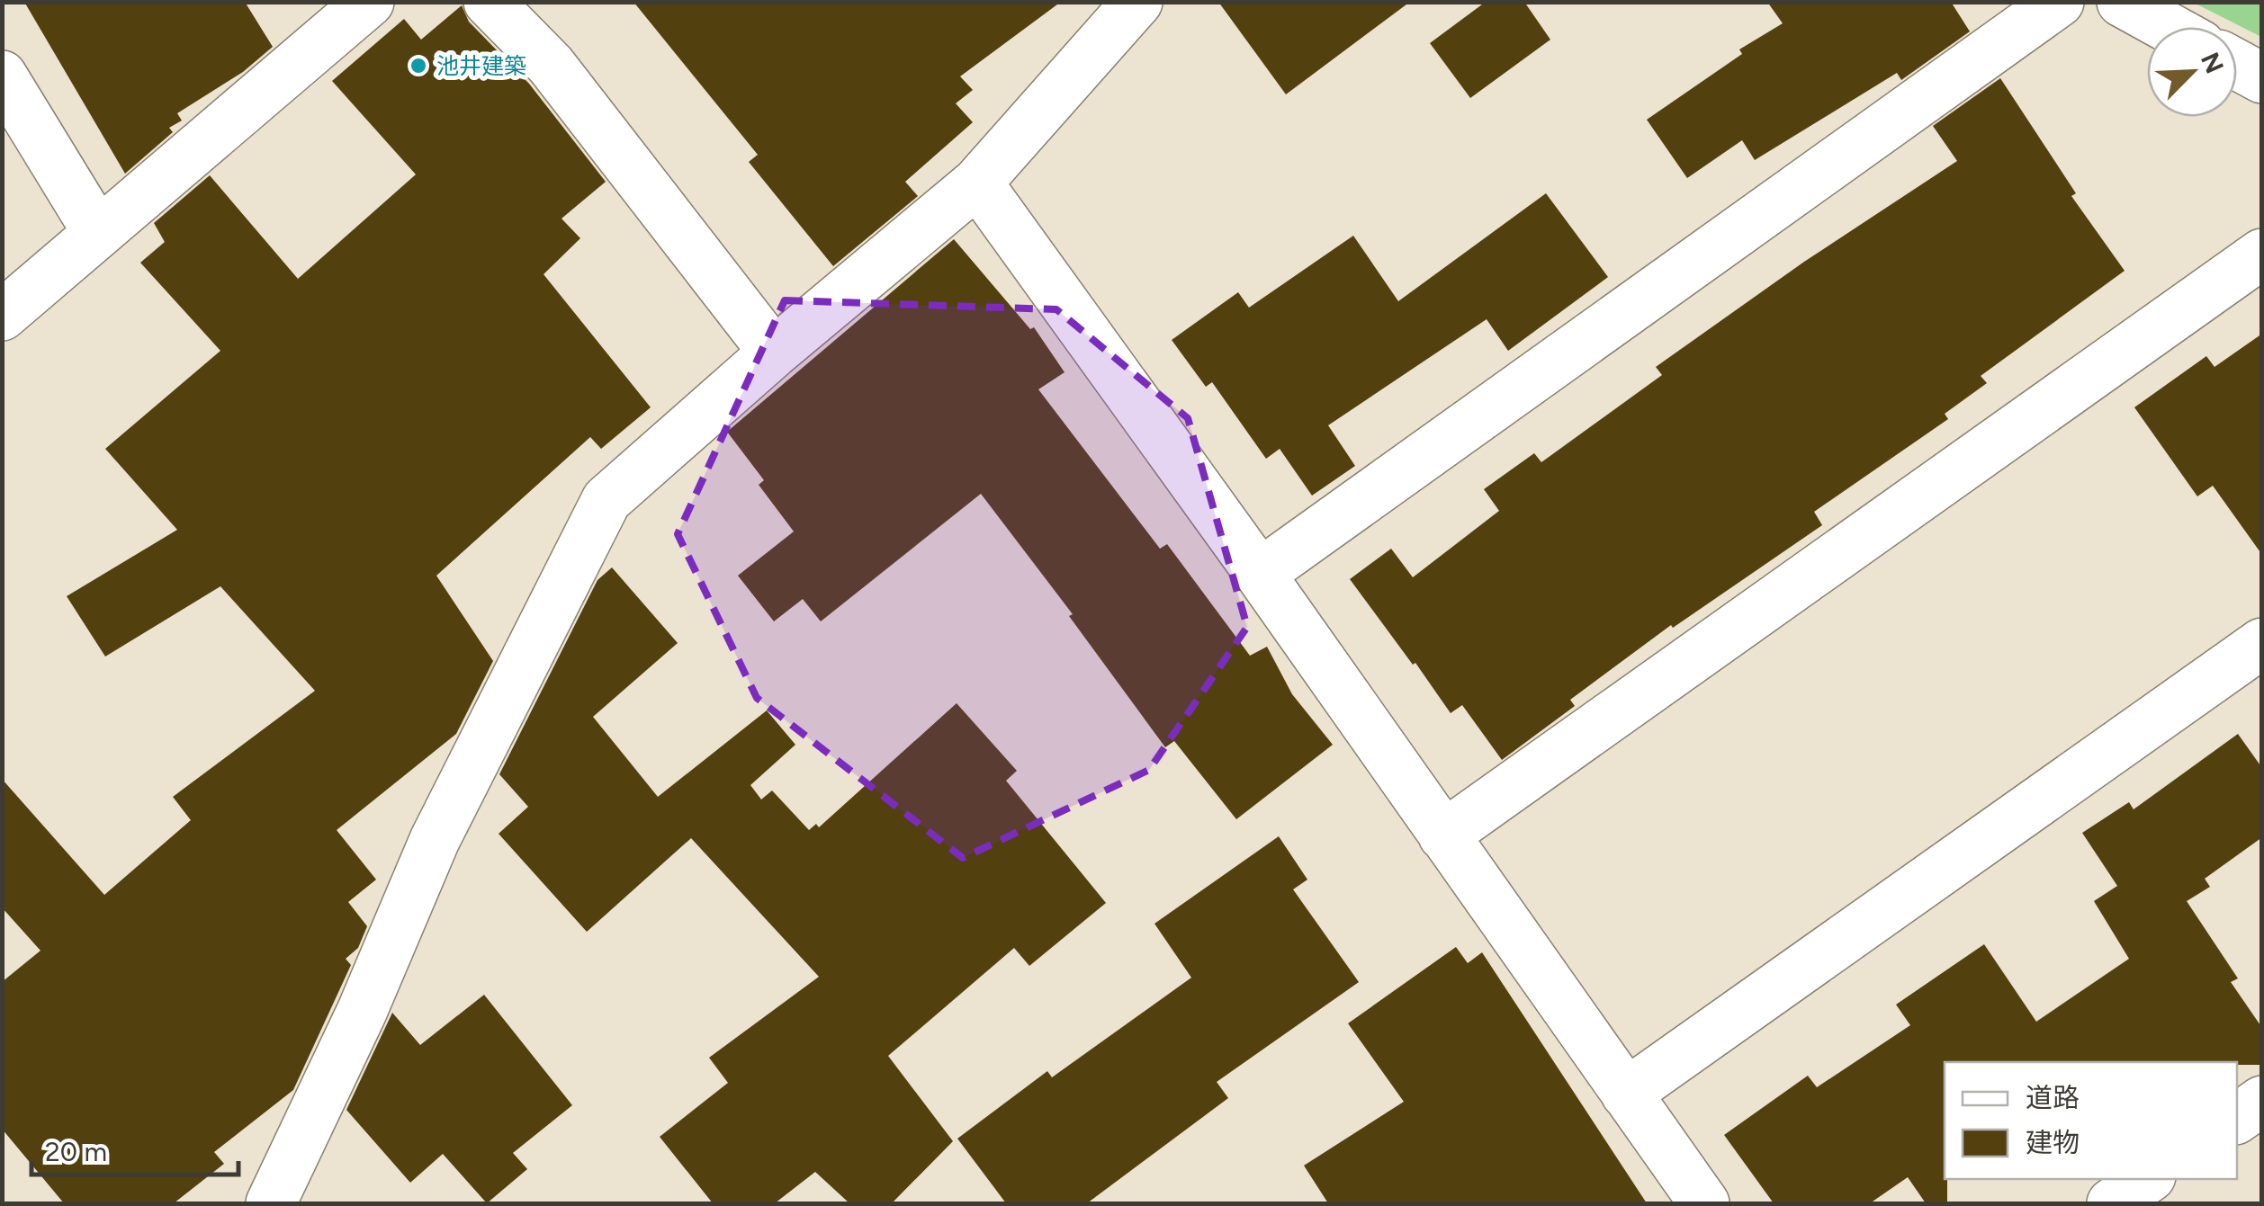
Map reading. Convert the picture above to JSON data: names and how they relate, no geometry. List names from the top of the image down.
{
  "places": ["池井建築"],
  "legend": ["道路", "建物"],
  "scale_bar": "20 m",
  "north": "top right"
}
